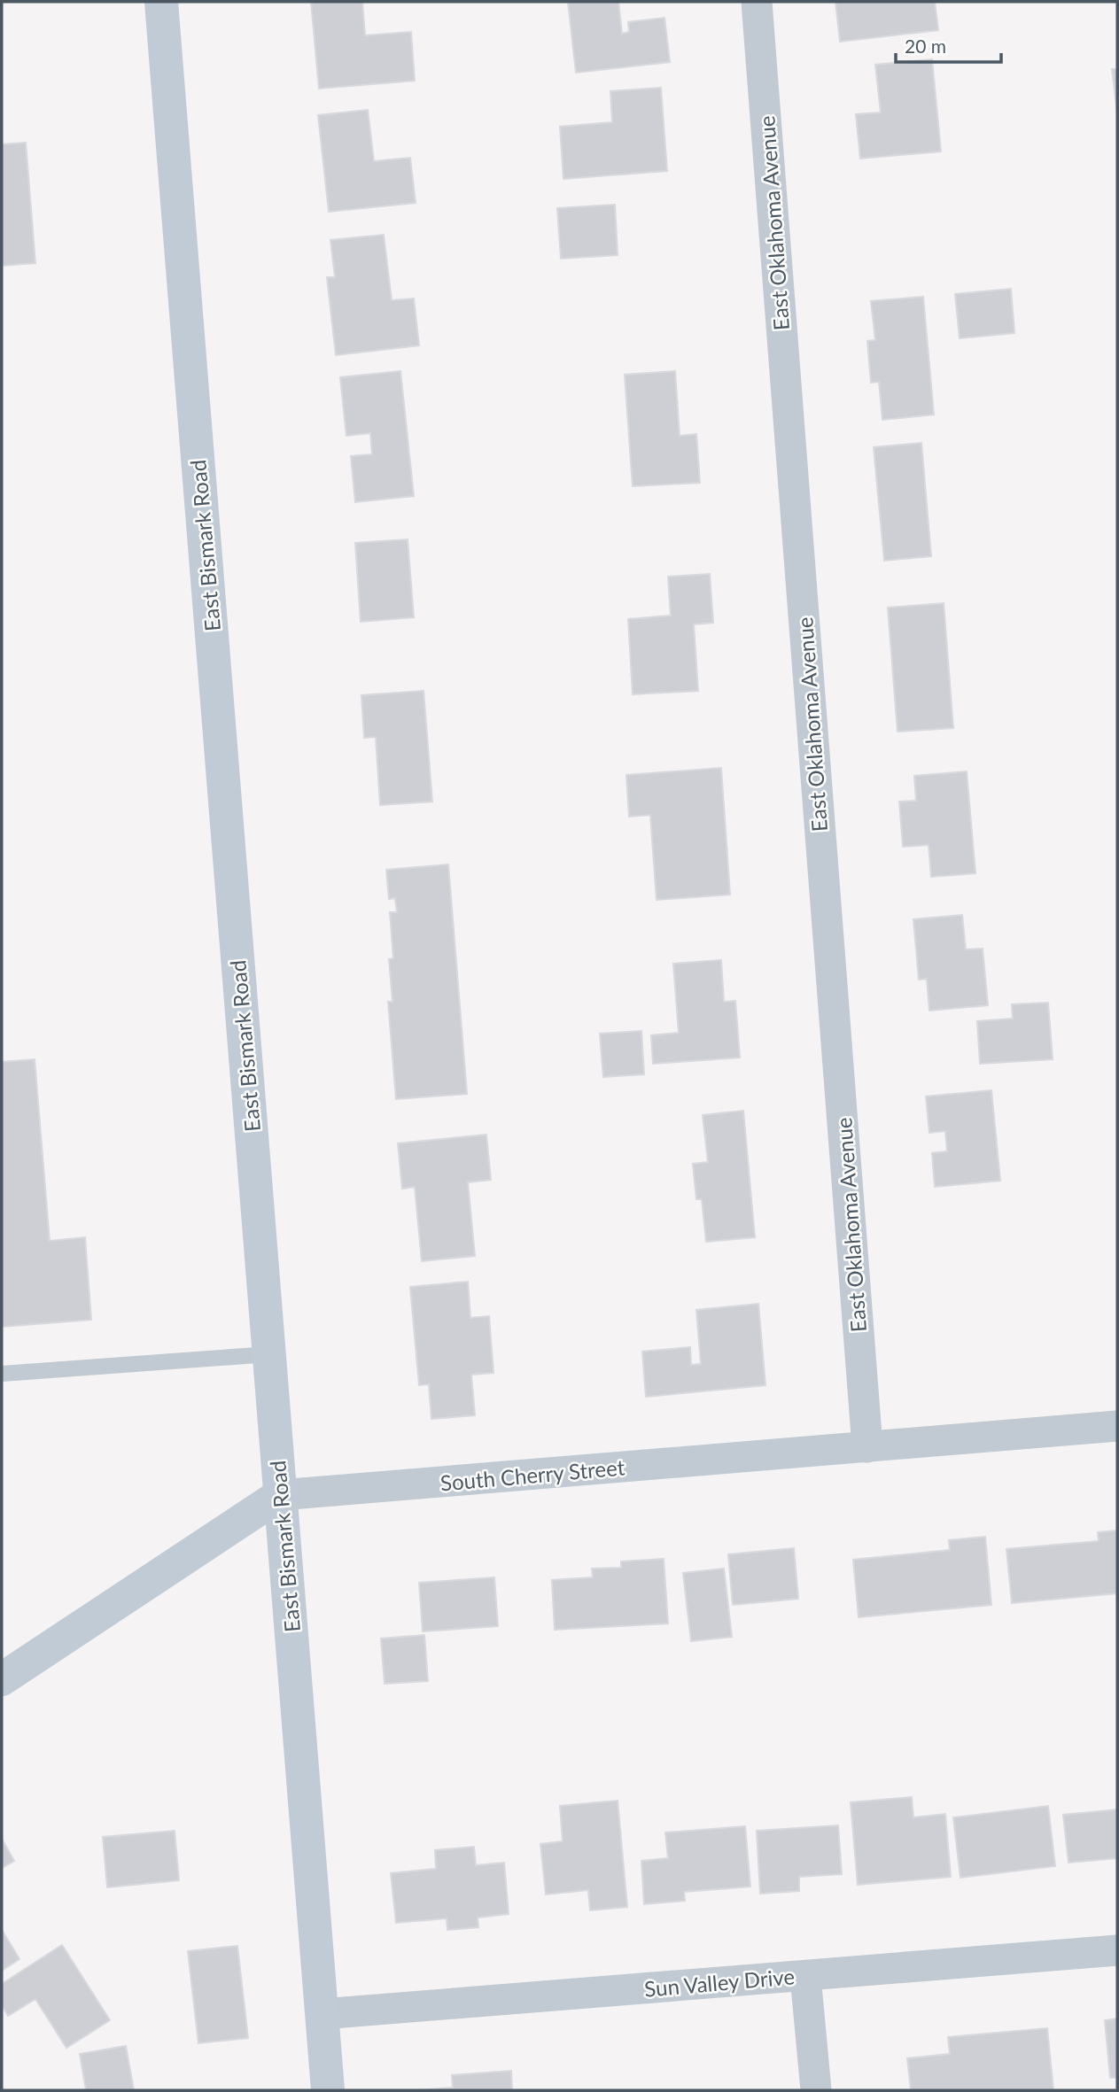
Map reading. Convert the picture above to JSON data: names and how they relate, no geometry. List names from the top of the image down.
{
  "streets": {
    "street": [
      "East Oklahoma Avenue",
      "East Bismark Road",
      "South Cherry Street",
      "Sun Valley Drive"
    ]
  },
  "crossings": [
    ["East Oklahoma Avenue", "South Cherry Street"],
    ["East Bismark Road", "South Cherry Street"],
    ["East Bismark Road", "Sun Valley Drive"]
  ],
  "scale_bar": "20 m"
}
